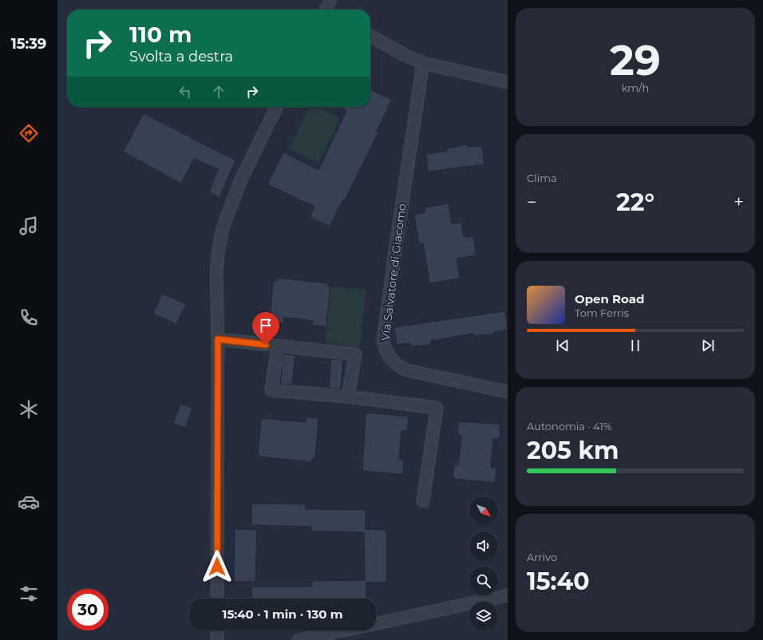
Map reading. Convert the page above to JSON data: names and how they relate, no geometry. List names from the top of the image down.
{
  "streets": {
    "street": ["Via Salvatore di Giacomo"]
  },
  "north": "bottom right",
  "page": {
    "tabs": "15:39",
    "tile": [
      ["29", "km/h"],
      "Clima",
      ["Autonomia · 41%", "205 km"],
      ["Arrivo", "15:40"]
    ],
    "turn": ["110 m", "Svolta a destra"],
    "heat": ["−", "22°", "+"],
    "song": ["Open Road", "Tom Ferris"],
    "limit": "30",
    "trip": "15:40 · 1 min · 130 m"
  }
}
